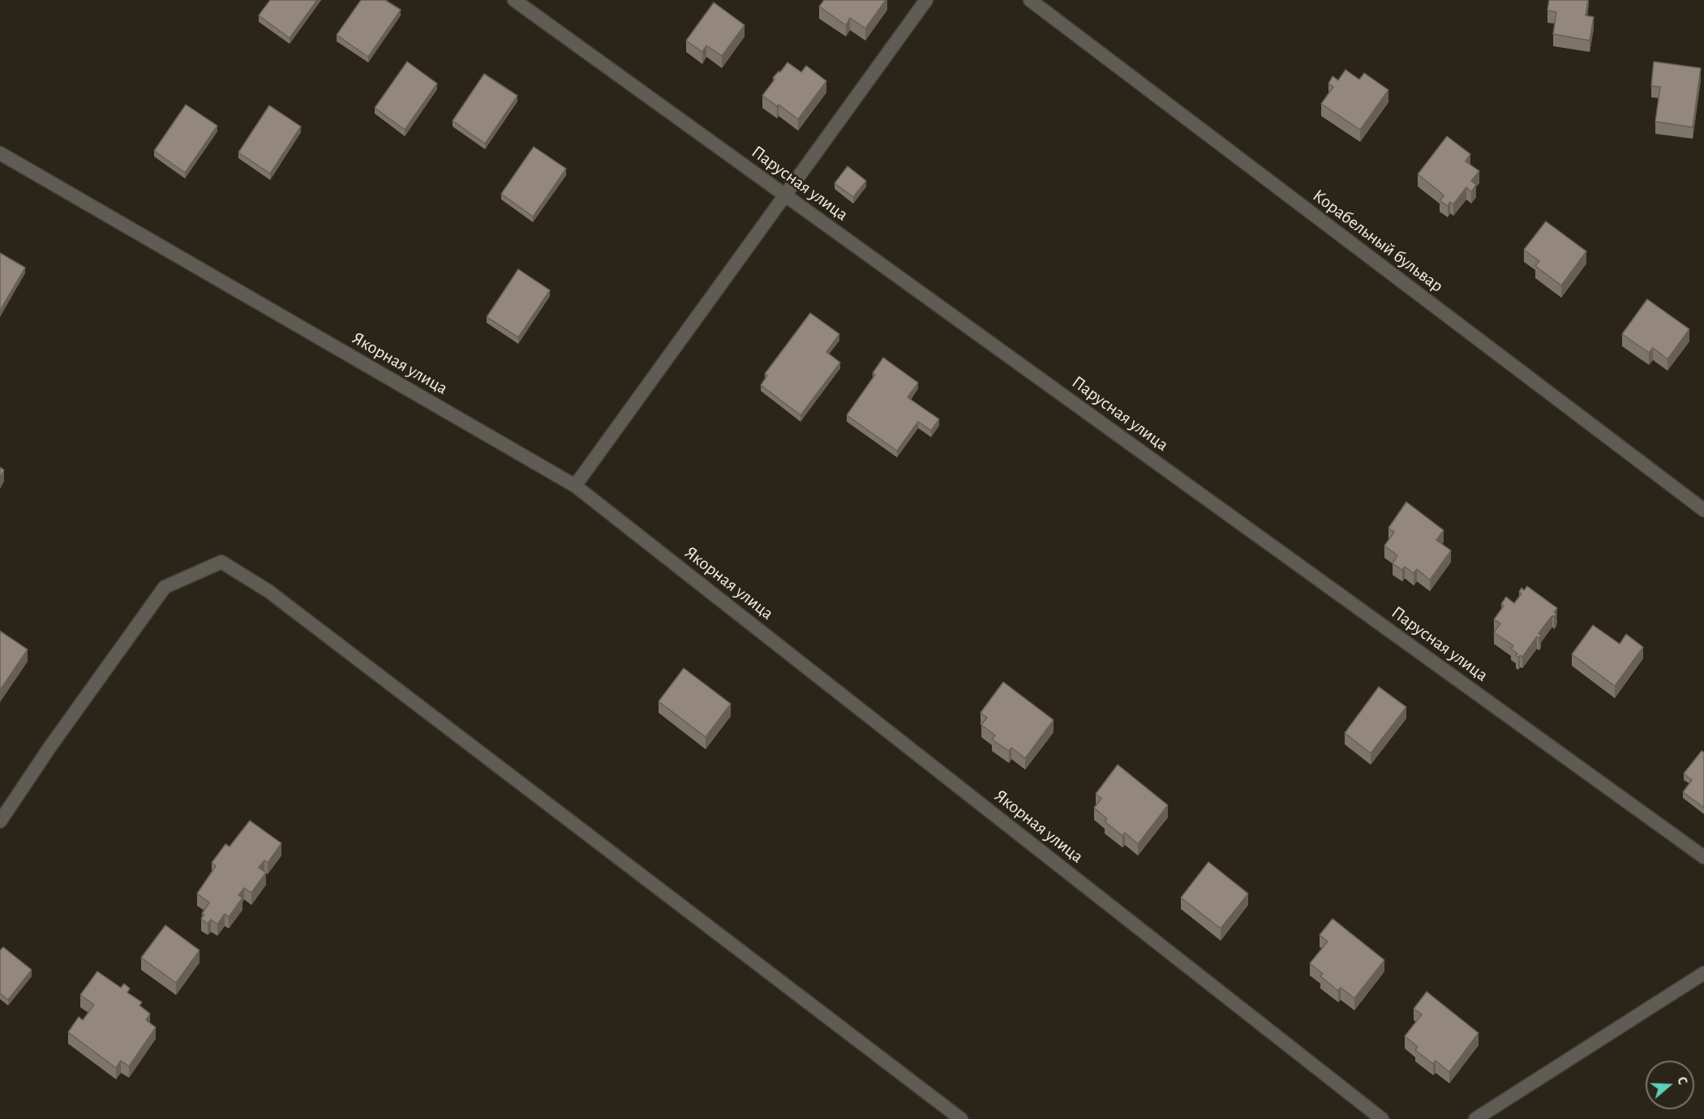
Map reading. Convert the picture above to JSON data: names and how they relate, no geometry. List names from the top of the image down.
{
  "streets": {
    "street": ["Парусная улица", "Корабельный бульвар", "Якорная улица"]
  },
  "north": "right"
}
